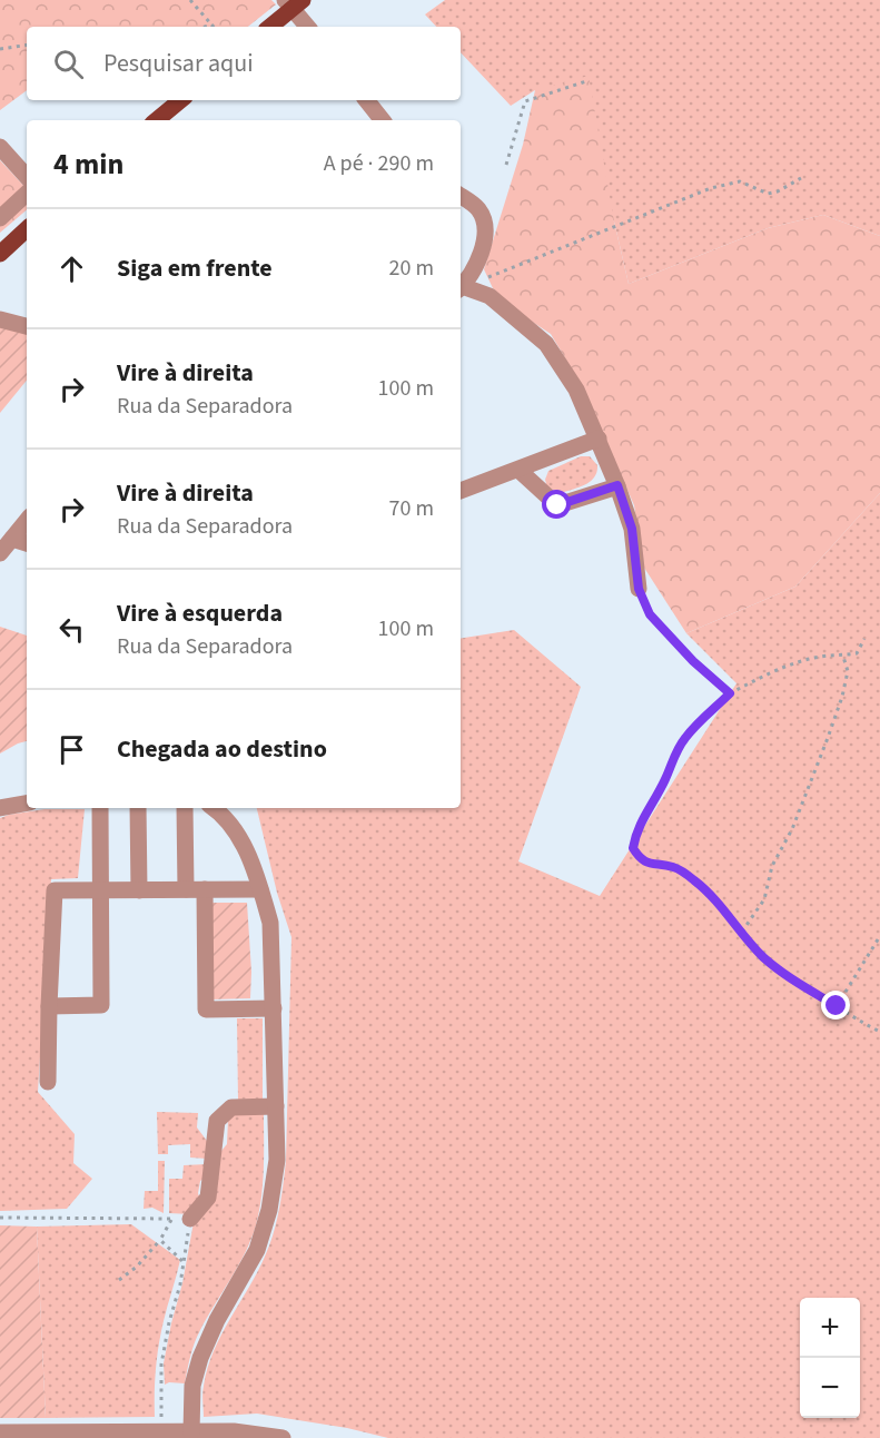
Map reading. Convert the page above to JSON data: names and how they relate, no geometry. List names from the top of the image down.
{
  "page": {
    "search": "Pesquisar aqui",
    "heading": ["4 min", "A pé · 290 m"],
    "list": [
      ["Siga em frente", "20 m"],
      ["Vire à direita", "Rua da Separadora", "100 m"],
      ["Vire à direita", "Rua da Separadora", "70 m"],
      ["Vire à esquerda", "Rua da Separadora", "100 m"],
      "Chegada ao destino"
    ],
    "map_buttons": ["+", "−"]
  }
}
